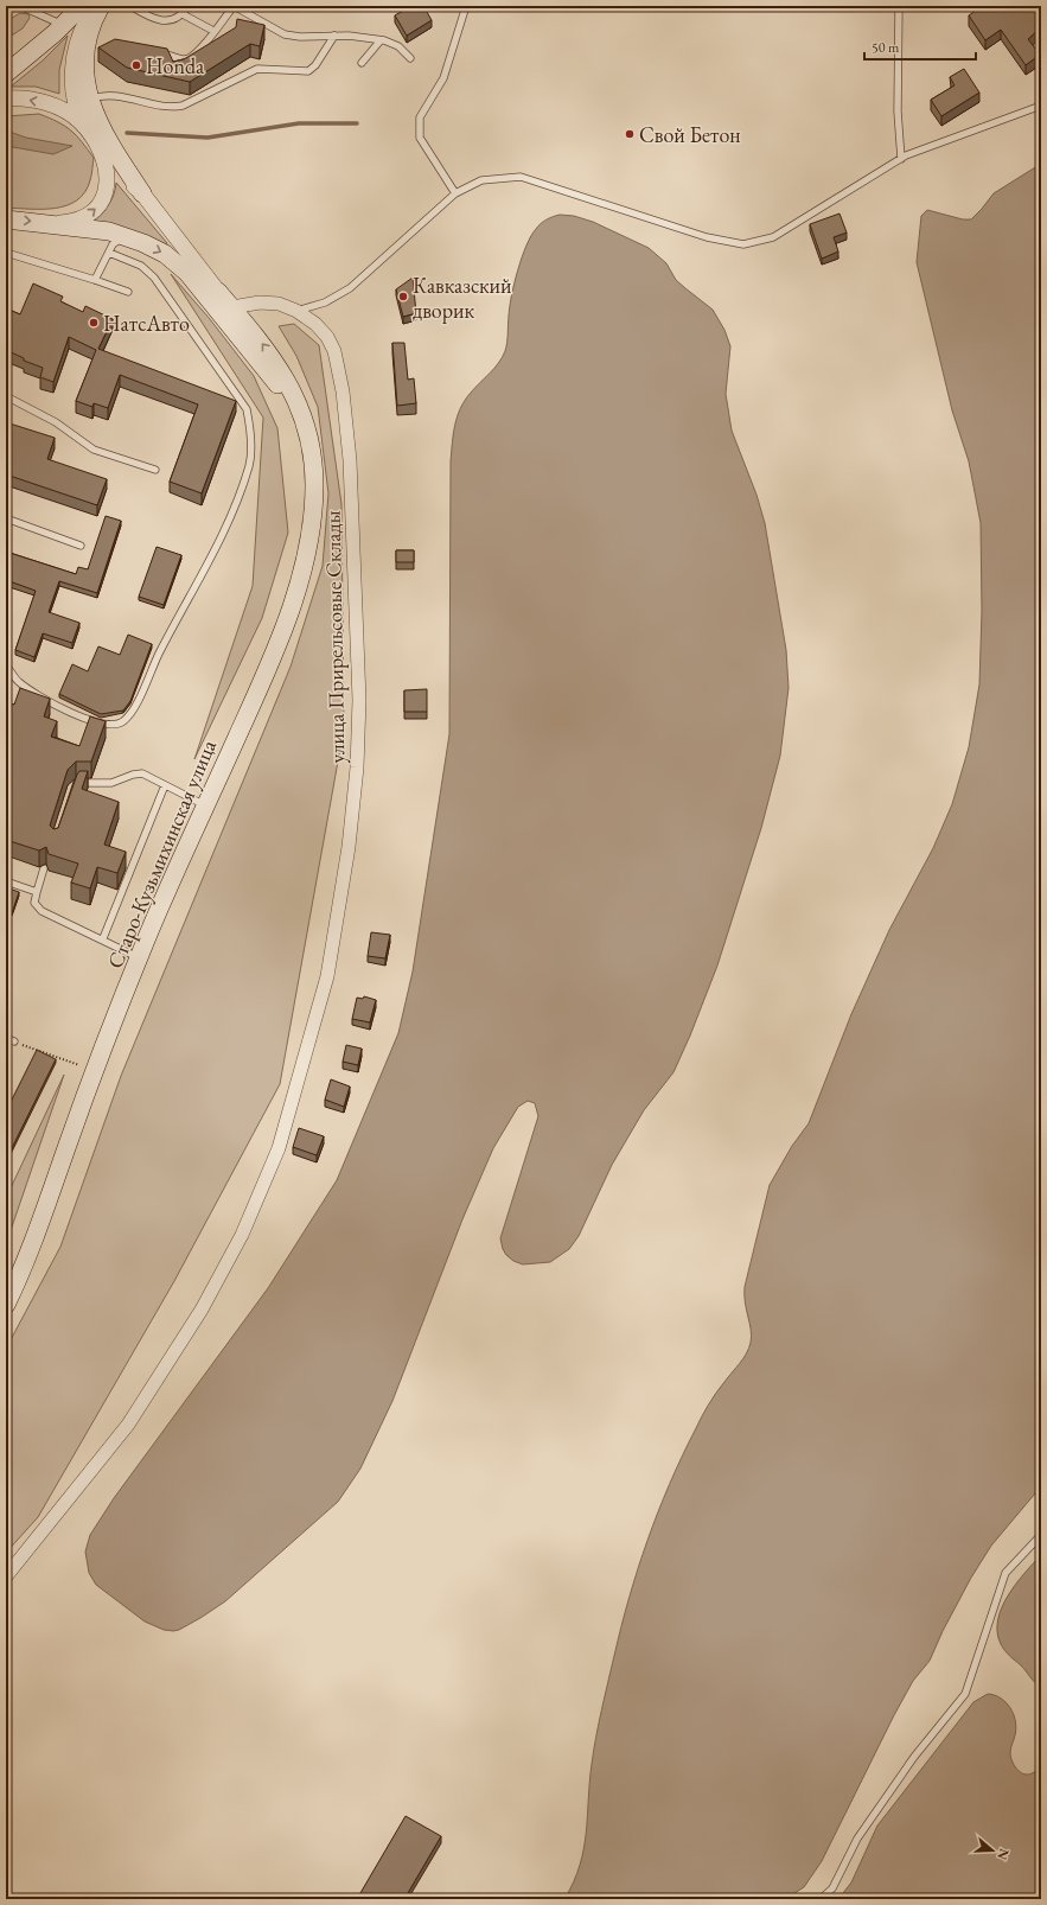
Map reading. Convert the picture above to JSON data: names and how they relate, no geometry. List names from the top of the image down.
{
  "streets": {
    "main road": ["Старо-Кузьмихинская улица"],
    "street": ["улица Прирельсовые Склады"]
  },
  "crossings": [
    ["улица Прирельсовые Склады", "Старо-Кузьмихинская улица"]
  ],
  "places": [
    "Honda",
    "Свой Бетон",
    "Кавказский дворик",
    "НатсАвто"
  ],
  "scale_bar": "50 m",
  "north": "right"
}
